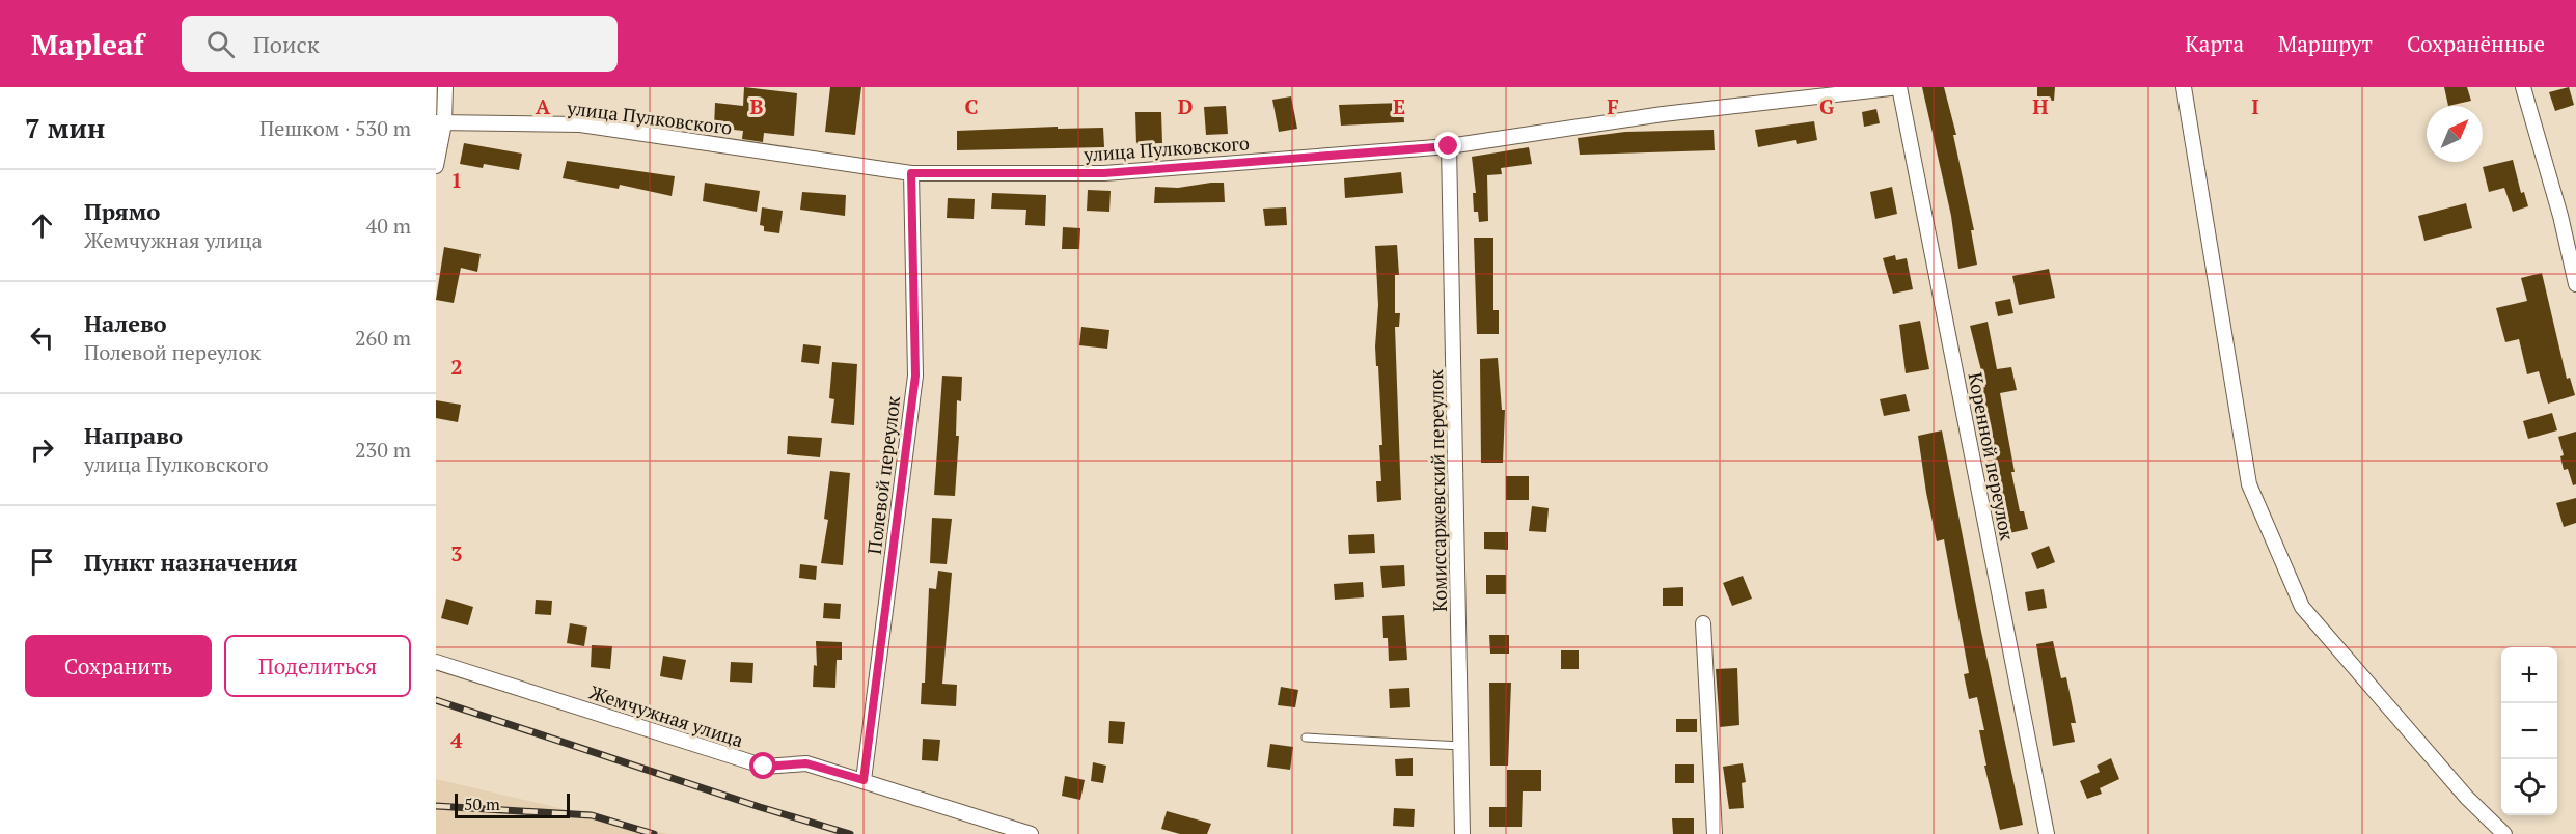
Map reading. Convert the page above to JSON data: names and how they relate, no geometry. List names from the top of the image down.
{
  "streets": {
    "street": [
      "улица Пулковского",
      "Коренной переулок",
      "Полевой переулок",
      "Комиссаржевский переулок",
      "Жемчужная улица"
    ]
  },
  "crossings": [
    ["улица Пулковского", "Коренной переулок"],
    ["улица Пулковского", "Полевой переулок"],
    ["улица Пулковского", "Комиссаржевский переулок"],
    ["Полевой переулок", "Жемчужная улица"]
  ],
  "scale_bar": "50 m",
  "north": "top right",
  "page": {
    "header": "Mapleaf",
    "search": "Поиск",
    "nav": ["Карта", "Маршрут", "Сохранённые"],
    "heading": ["7 мин", "Пешком · 530 m"],
    "list": [
      ["Прямо", "Жемчужная улица", "40 m"],
      ["Налево", "Полевой переулок", "260 m"],
      ["Направо", "улица Пулковского", "230 m"],
      "Пункт назначения"
    ],
    "buttons": ["Сохранить", "Поделиться"],
    "map_buttons": ["+", "−"],
    "scale": "50 m"
  },
  "grid": {
    "columns": [
      "A",
      "B",
      "C",
      "D",
      "E",
      "F",
      "G",
      "H",
      "I"
    ],
    "rows": [
      "1",
      "2",
      "3",
      "4"
    ]
  }
}
